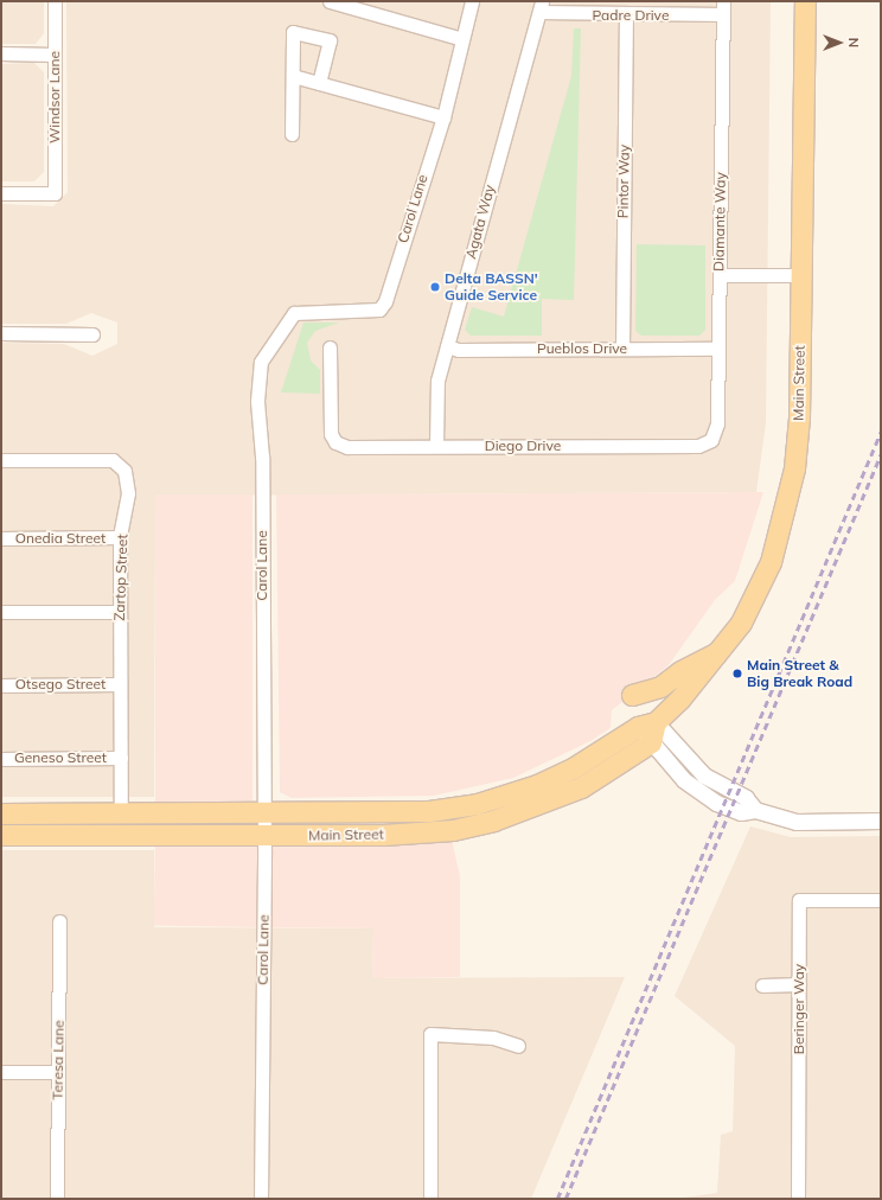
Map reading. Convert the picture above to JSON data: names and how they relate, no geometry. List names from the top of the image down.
{
  "streets": {
    "main road": ["Main Street"],
    "street": [
      "Padre Drive",
      "Windsor Lane",
      "Pintor Way",
      "Carol Lane",
      "Agata Way",
      "Diamante Way",
      "Pueblos Drive",
      "Diego Drive",
      "Onedia Street",
      "Zartop Street",
      "Otsego Street",
      "Geneso Street",
      "Beringer Way",
      "Teresa Lane"
    ]
  },
  "crossings": [
    ["Padre Drive", "Pintor Way"],
    ["Padre Drive", "Agata Way"],
    ["Padre Drive", "Diamante Way"],
    ["Pintor Way", "Pueblos Drive"],
    ["Carol Lane", "Main Street"],
    ["Agata Way", "Pueblos Drive"],
    ["Agata Way", "Diego Drive"],
    ["Diamante Way", "Pueblos Drive"],
    ["Diamante Way", "Diego Drive"],
    ["Main Street", "Zartop Street"],
    ["Onedia Street", "Zartop Street"],
    ["Zartop Street", "Otsego Street"],
    ["Zartop Street", "Geneso Street"]
  ],
  "places": ["Delta BASSN' Guide Service", "Main Street & Big Break Road"],
  "north": "right"
}
